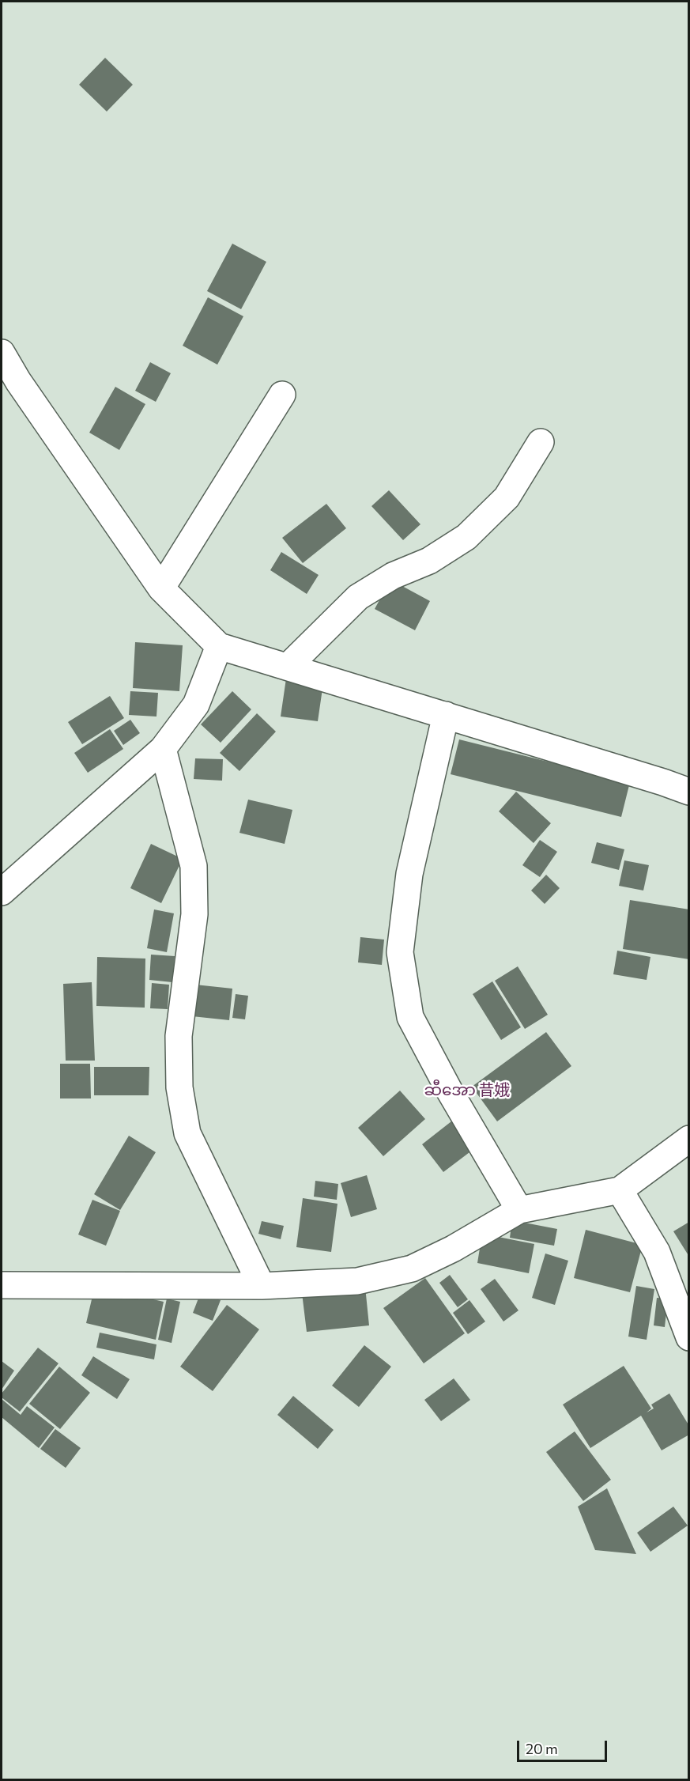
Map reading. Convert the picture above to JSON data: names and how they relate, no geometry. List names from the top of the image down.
{
  "districts": ["ဆီအော 昔娥"],
  "scale_bar": "20 m"
}
